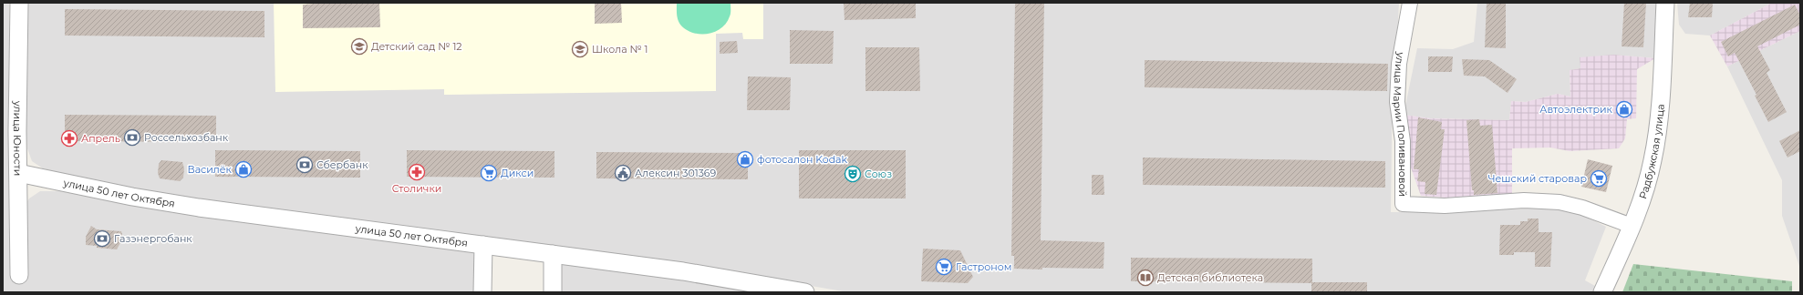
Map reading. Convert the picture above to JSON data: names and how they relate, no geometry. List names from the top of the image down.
{
  "streets": {
    "street": [
      "улица Марии Поливановой",
      "улица Юности",
      "Радбужская улица",
      "улица 50 лет Октября"
    ]
  },
  "crossings": [
    ["улица Марии Поливановой", "Радбужская улица"],
    ["улица Юности", "улица 50 лет Октября"]
  ],
  "places": {
    "school or university": ["Детский сад № 12", "Школа № 1"],
    "shop": ["Автоэлектрик", "фотосалон Kodak", "Василёк"],
    "bank": ["Россельхозбанк", "Сбербанк", "Газэнергобанк"],
    "pharmacy": ["Апрель", "Столички"],
    "supermarket": ["Дикси", "Чешский старовар", "Гастроном"],
    "public building": ["Алексин 301369"],
    "theatre": ["Союз"],
    "library": ["Детская библиотека"]
  }
}
